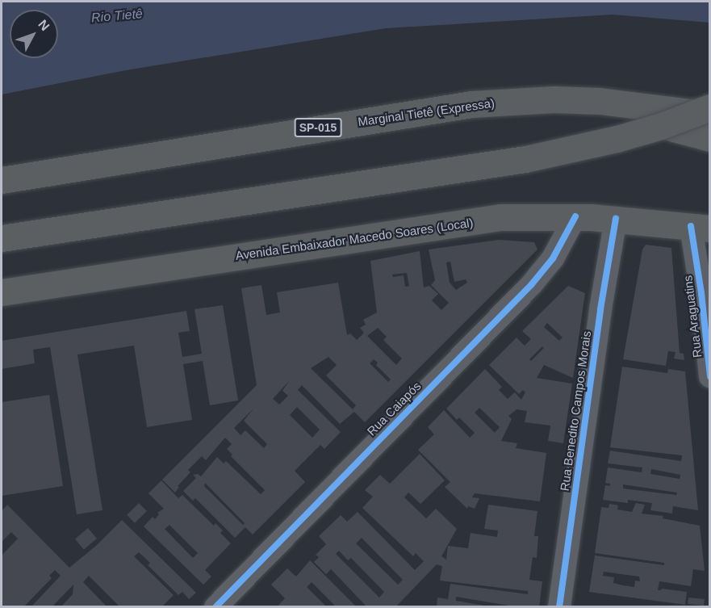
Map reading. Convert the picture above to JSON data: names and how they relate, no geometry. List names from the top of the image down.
{
  "streets": {
    "highway": ["Marginal Tietê (Expressa)", "SP-015", "Avenida Embaixador Macedo Soares (Local)"],
    "street": ["Rua Araguatins", "Rua Caiapós", "Rua Benedito Campos Morais"]
  },
  "crossings": [
    ["Avenida Embaixador Macedo Soares (Local)", "Rua Araguatins"],
    ["Avenida Embaixador Macedo Soares (Local)", "Rua Caiapós"],
    ["Avenida Embaixador Macedo Soares (Local)", "Rua Benedito Campos Morais"]
  ],
  "water": ["Rio Tietê"],
  "north": "top right"
}
